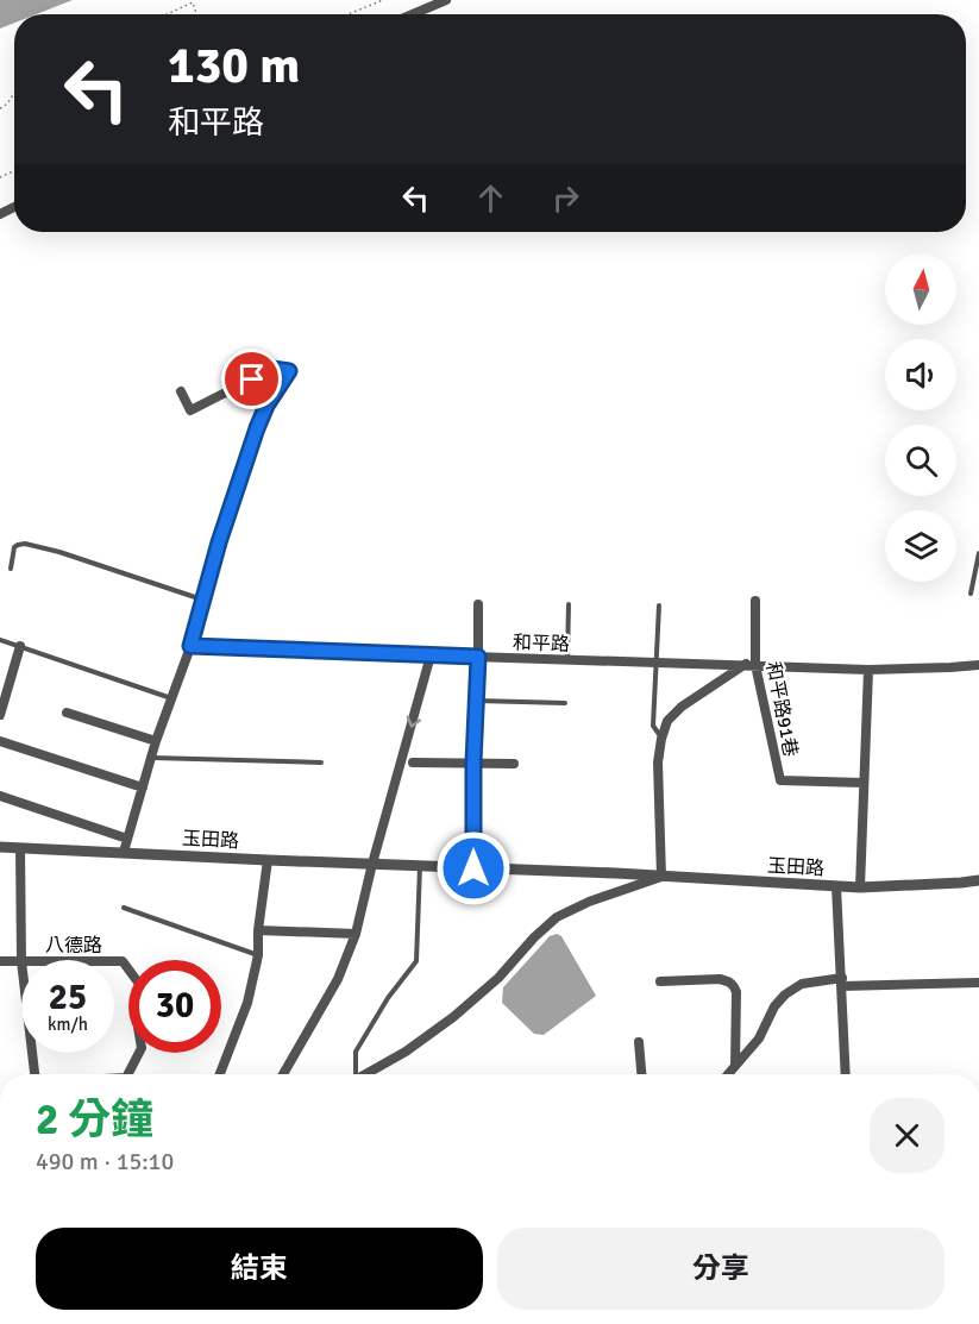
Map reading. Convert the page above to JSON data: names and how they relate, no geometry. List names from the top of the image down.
{
  "streets": {
    "street": [
      "和平路",
      "和平路91巷",
      "玉田路",
      "八德路"
    ]
  },
  "crossings": [
    ["和平路", "和平路91巷"],
    ["玉田路", "八德路"]
  ],
  "north": "top",
  "page": {
    "turn": ["130 m", "和平路"],
    "speed": "25 km/h",
    "limit": "30",
    "heading": ["2 分鐘", "490 m · 15:10"],
    "buttons": ["結束", "分享"]
  }
}
